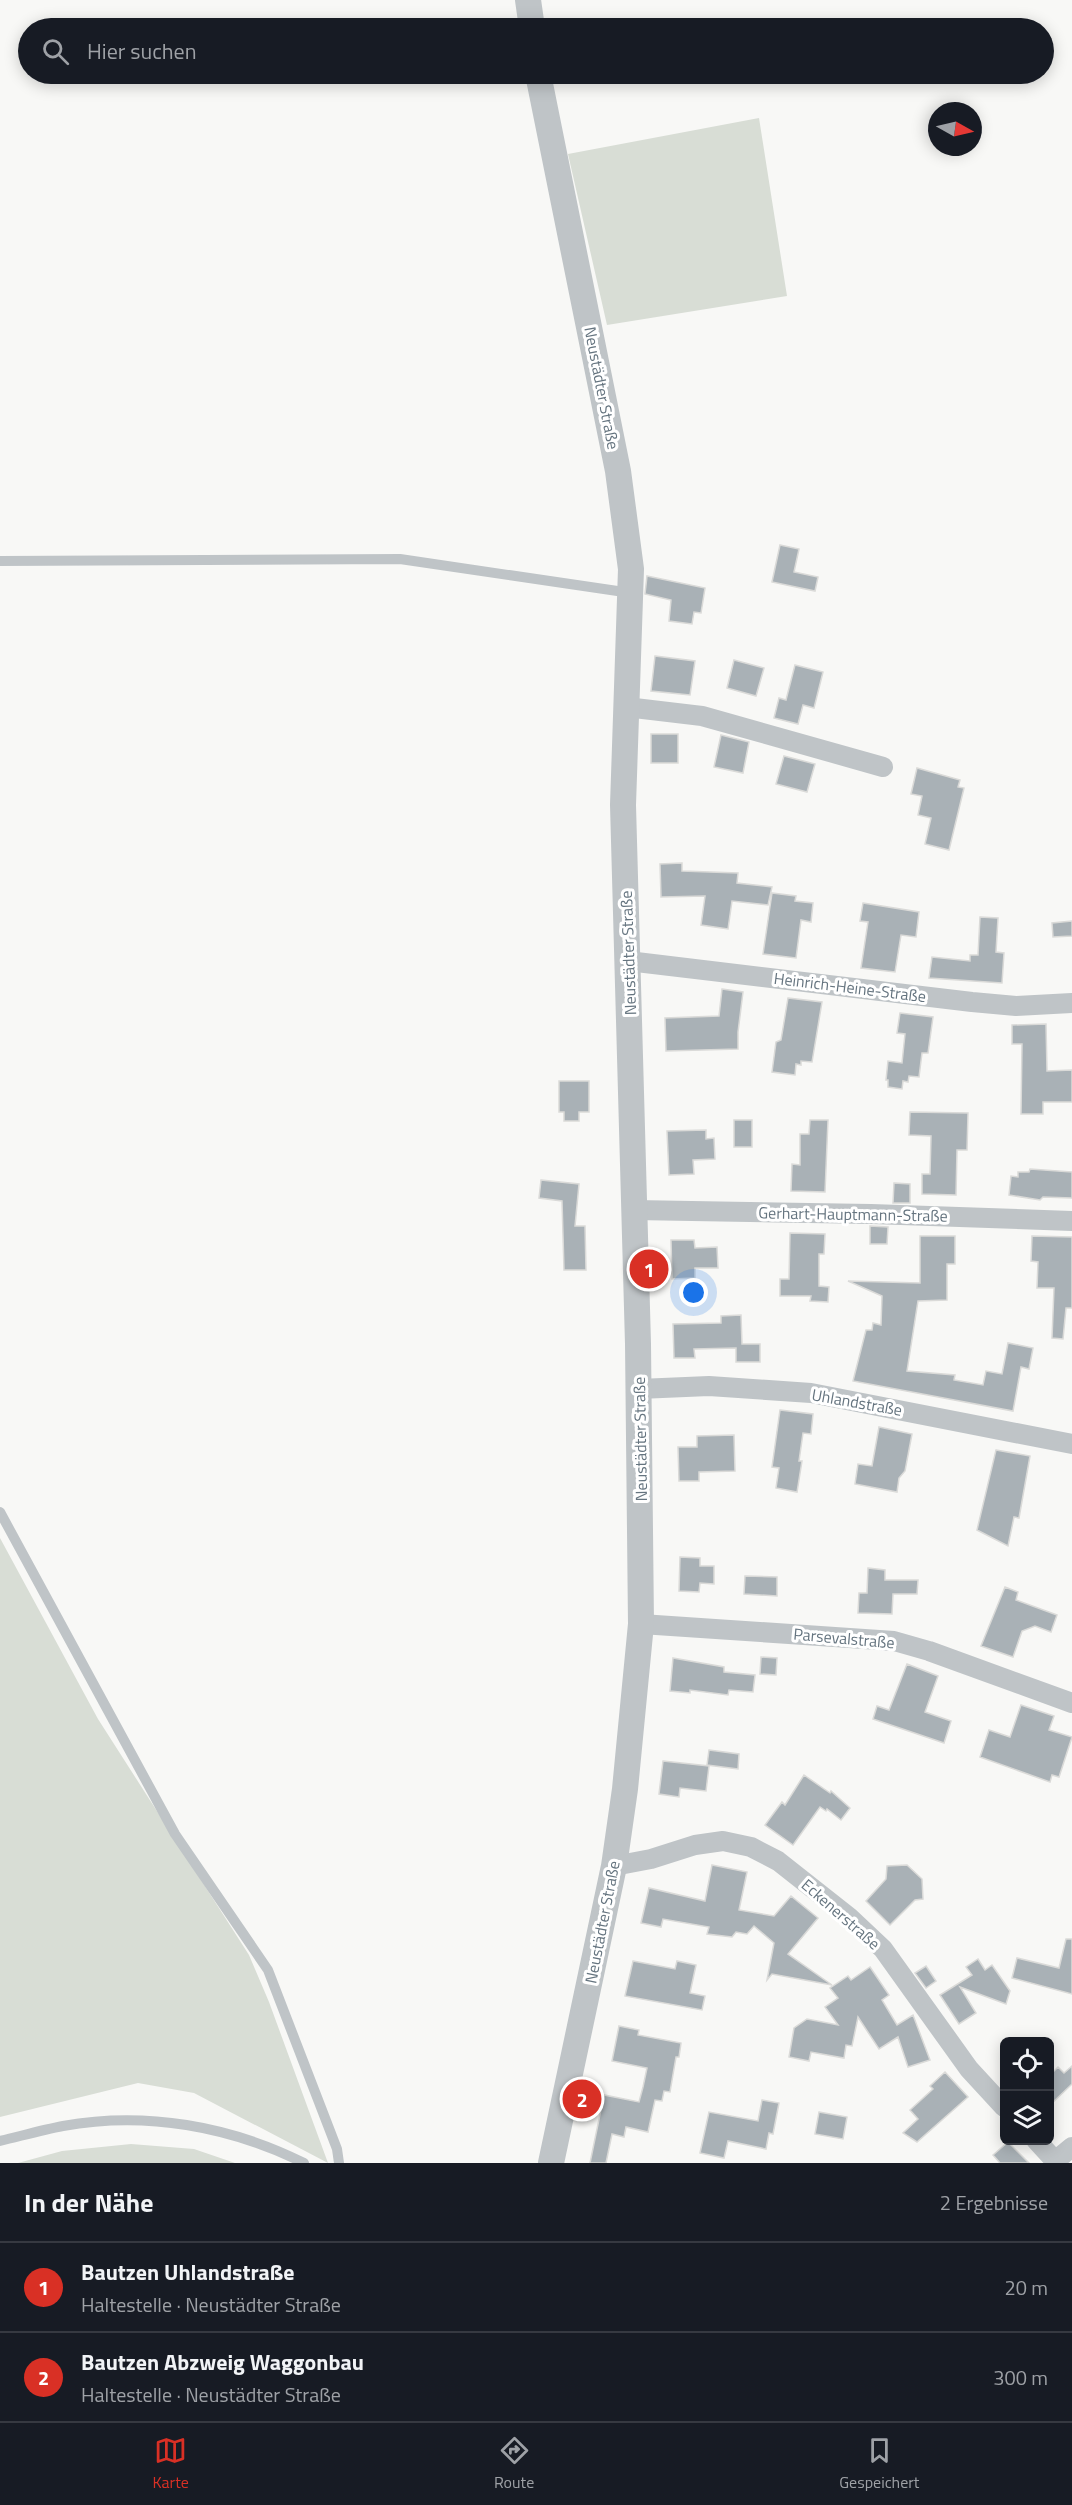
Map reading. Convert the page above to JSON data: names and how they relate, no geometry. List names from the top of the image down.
{
  "streets": {
    "street": [
      "Neustädter Straße",
      "Heinrich-Heine-Straße",
      "Gerhart-Hauptmann-Straße",
      "Uhlandstraße",
      "Parsevalstraße",
      "Eckenerstraße"
    ]
  },
  "crossings": [
    ["Neustädter Straße", "Heinrich-Heine-Straße"],
    ["Neustädter Straße", "Gerhart-Hauptmann-Straße"],
    ["Neustädter Straße", "Uhlandstraße"],
    ["Neustädter Straße", "Parsevalstraße"],
    ["Neustädter Straße", "Eckenerstraße"]
  ],
  "north": "right",
  "page": {
    "search": "Hier suchen",
    "pins": ["1", "2"],
    "heading": ["In der Nähe", "2 Ergebnisse"],
    "list": [
      {
        "mark": "1",
        "name": "Bautzen Uhlandstraße",
        "note": "Haltestelle · Neustädter Straße",
        "value": "20 m"
      },
      {
        "mark": "2",
        "name": "Bautzen Abzweig Waggonbau",
        "note": "Haltestelle · Neustädter Straße",
        "value": "300 m"
      }
    ],
    "nav": ["Karte", "Route", "Gespeichert"]
  }
}
